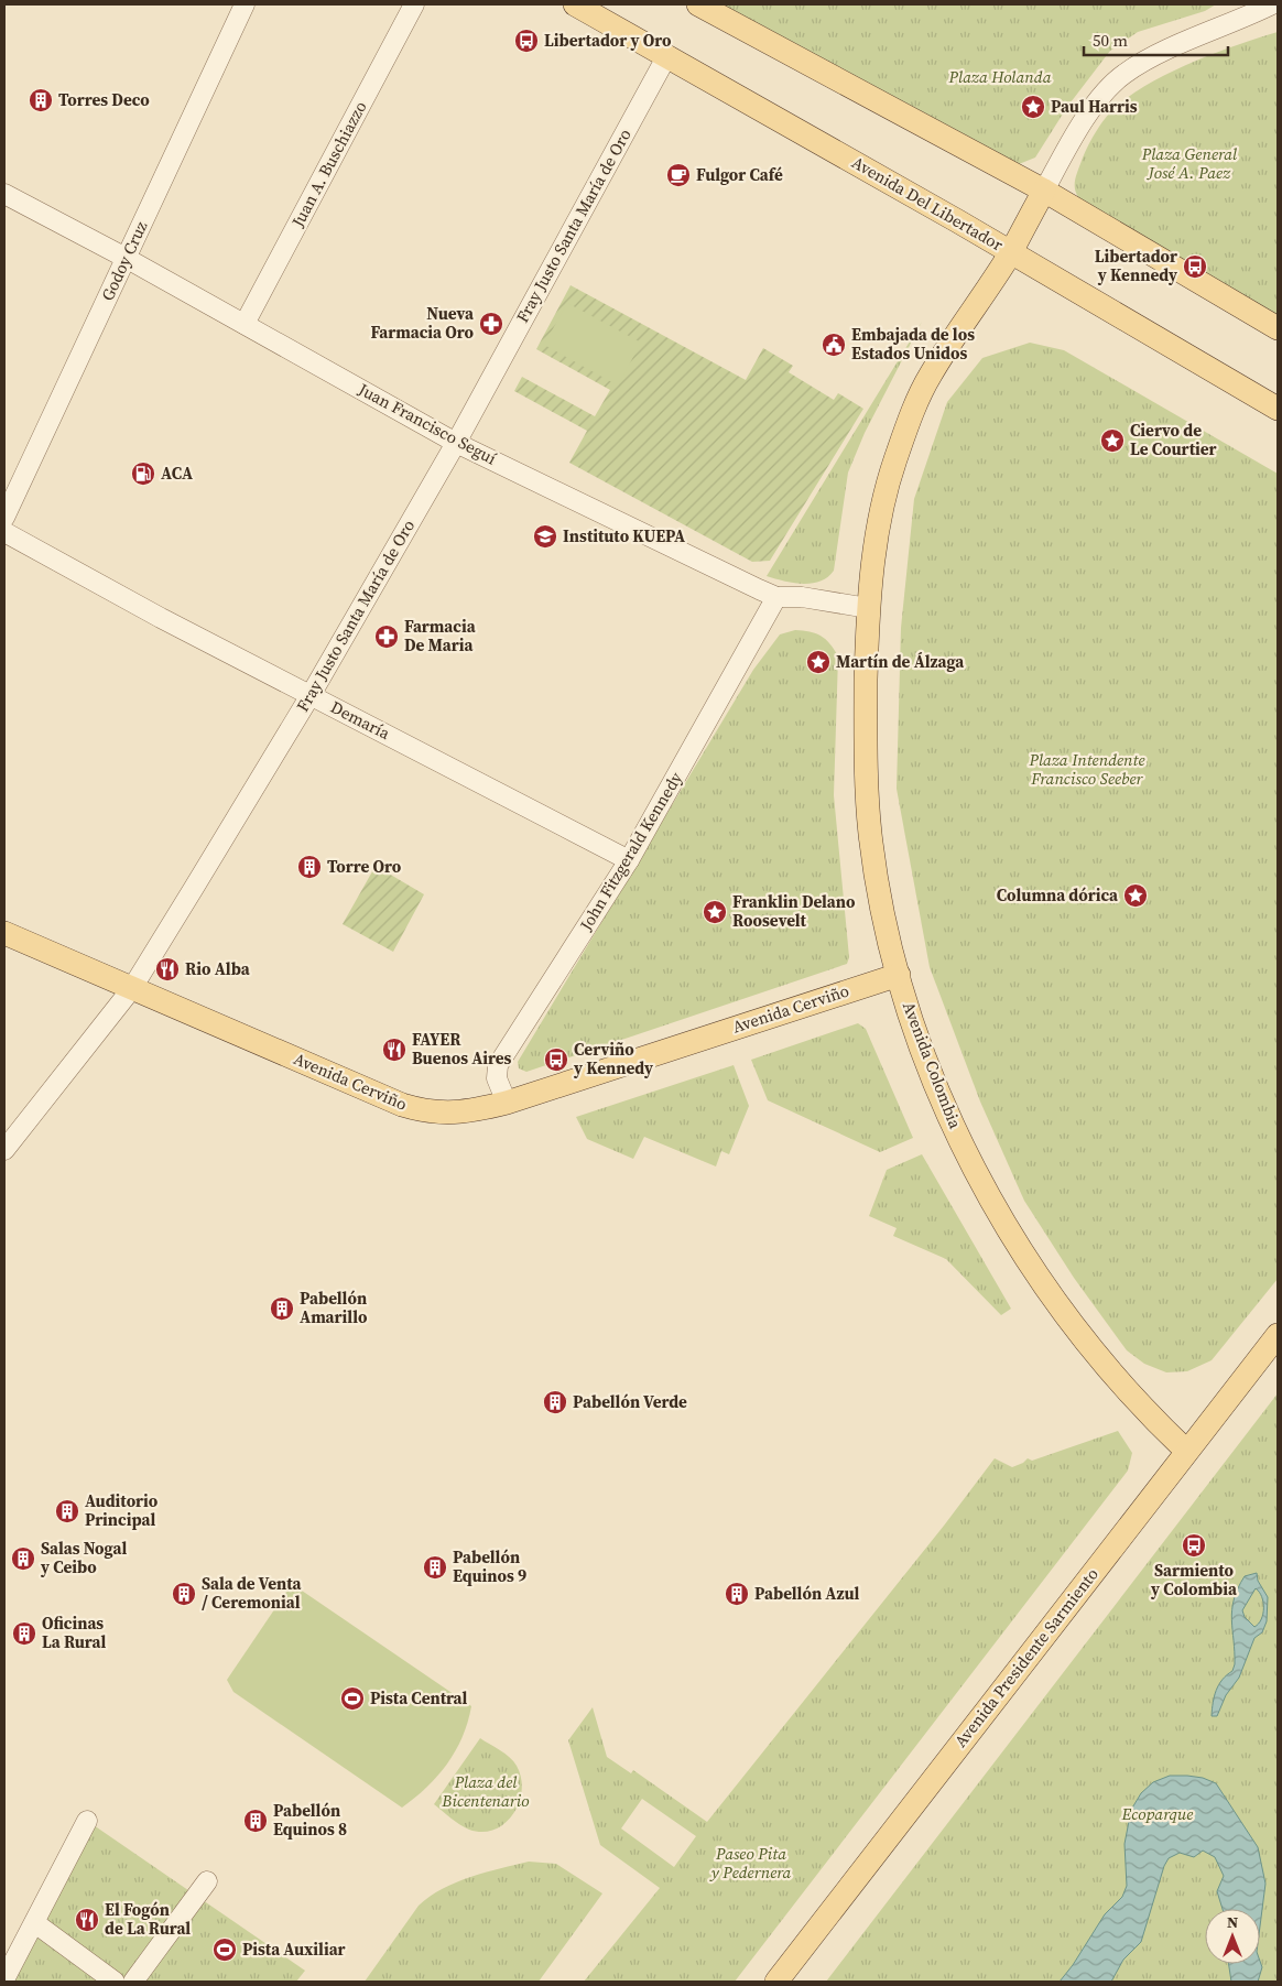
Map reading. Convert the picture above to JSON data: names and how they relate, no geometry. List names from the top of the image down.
{
  "streets": {
    "main road": [
      "Avenida Del Libertador",
      "Avenida Cerviño",
      "Avenida Colombia",
      "Avenida Presidente Sarmiento"
    ],
    "street": [
      "Juan A. Buschiazzo",
      "Fray Justo Santa María de Oro",
      "Godoy Cruz",
      "Juan Francisco Seguí",
      "Demaría",
      "John Fitzgerald Kennedy"
    ]
  },
  "crossings": [
    ["Juan A. Buschiazzo", "Juan Francisco Seguí"],
    ["Avenida Del Libertador", "Fray Justo Santa María de Oro"],
    ["Avenida Del Libertador", "Avenida Colombia"],
    ["Fray Justo Santa María de Oro", "Juan Francisco Seguí"],
    ["Fray Justo Santa María de Oro", "Demaría"],
    ["Fray Justo Santa María de Oro", "Avenida Cerviño"],
    ["Godoy Cruz", "Juan Francisco Seguí"],
    ["Juan Francisco Seguí", "John Fitzgerald Kennedy"],
    ["Juan Francisco Seguí", "Avenida Colombia"],
    ["Demaría", "John Fitzgerald Kennedy"],
    ["John Fitzgerald Kennedy", "Avenida Cerviño"],
    ["Avenida Cerviño", "Avenida Colombia"],
    ["Avenida Colombia", "Avenida Presidente Sarmiento"]
  ],
  "parks": [
    "Plaza Holanda",
    "Plaza General José A. Paez",
    "Plaza Intendente Francisco Seeber",
    "Plaza del Bicentenario",
    "Ecoparque",
    "Paseo Pita y Pedernera"
  ],
  "places": {
    "bus stop": [
      "Libertador y Oro",
      "Libertador y Kennedy",
      "Cerviño y Kennedy",
      "Sarmiento y Colombia"
    ],
    "building": [
      "Torres Deco",
      "Torre Oro",
      "Pabellón Amarillo",
      "Pabellón Verde",
      "Auditorio Principal",
      "Salas Nogal y Ceibo",
      "Pabellón Equinos 9",
      "Sala de Venta / Ceremonial",
      "Pabellón Azul",
      "Oficinas La Rural",
      "Pabellón Equinos 8"
    ],
    "place": [
      "Paul Harris",
      "Ciervo de Le Courtier",
      "Martín de Álzaga",
      "Columna dórica",
      "Franklin Delano Roosevelt"
    ],
    "cafe": ["Fulgor Café"],
    "pharmacy": ["Nueva Farmacia Oro", "Farmacia De Maria"],
    "public building": ["Embajada de los Estados Unidos"],
    "fuel station": ["ACA"],
    "school or university": ["Instituto KUEPA"],
    "restaurant": ["Rio Alba", "FAYER Buenos Aires", "El Fogón de La Rural"],
    "sports": ["Pista Central", "Pista Auxiliar"]
  },
  "scale_bar": "50 m",
  "north": "top"
}
